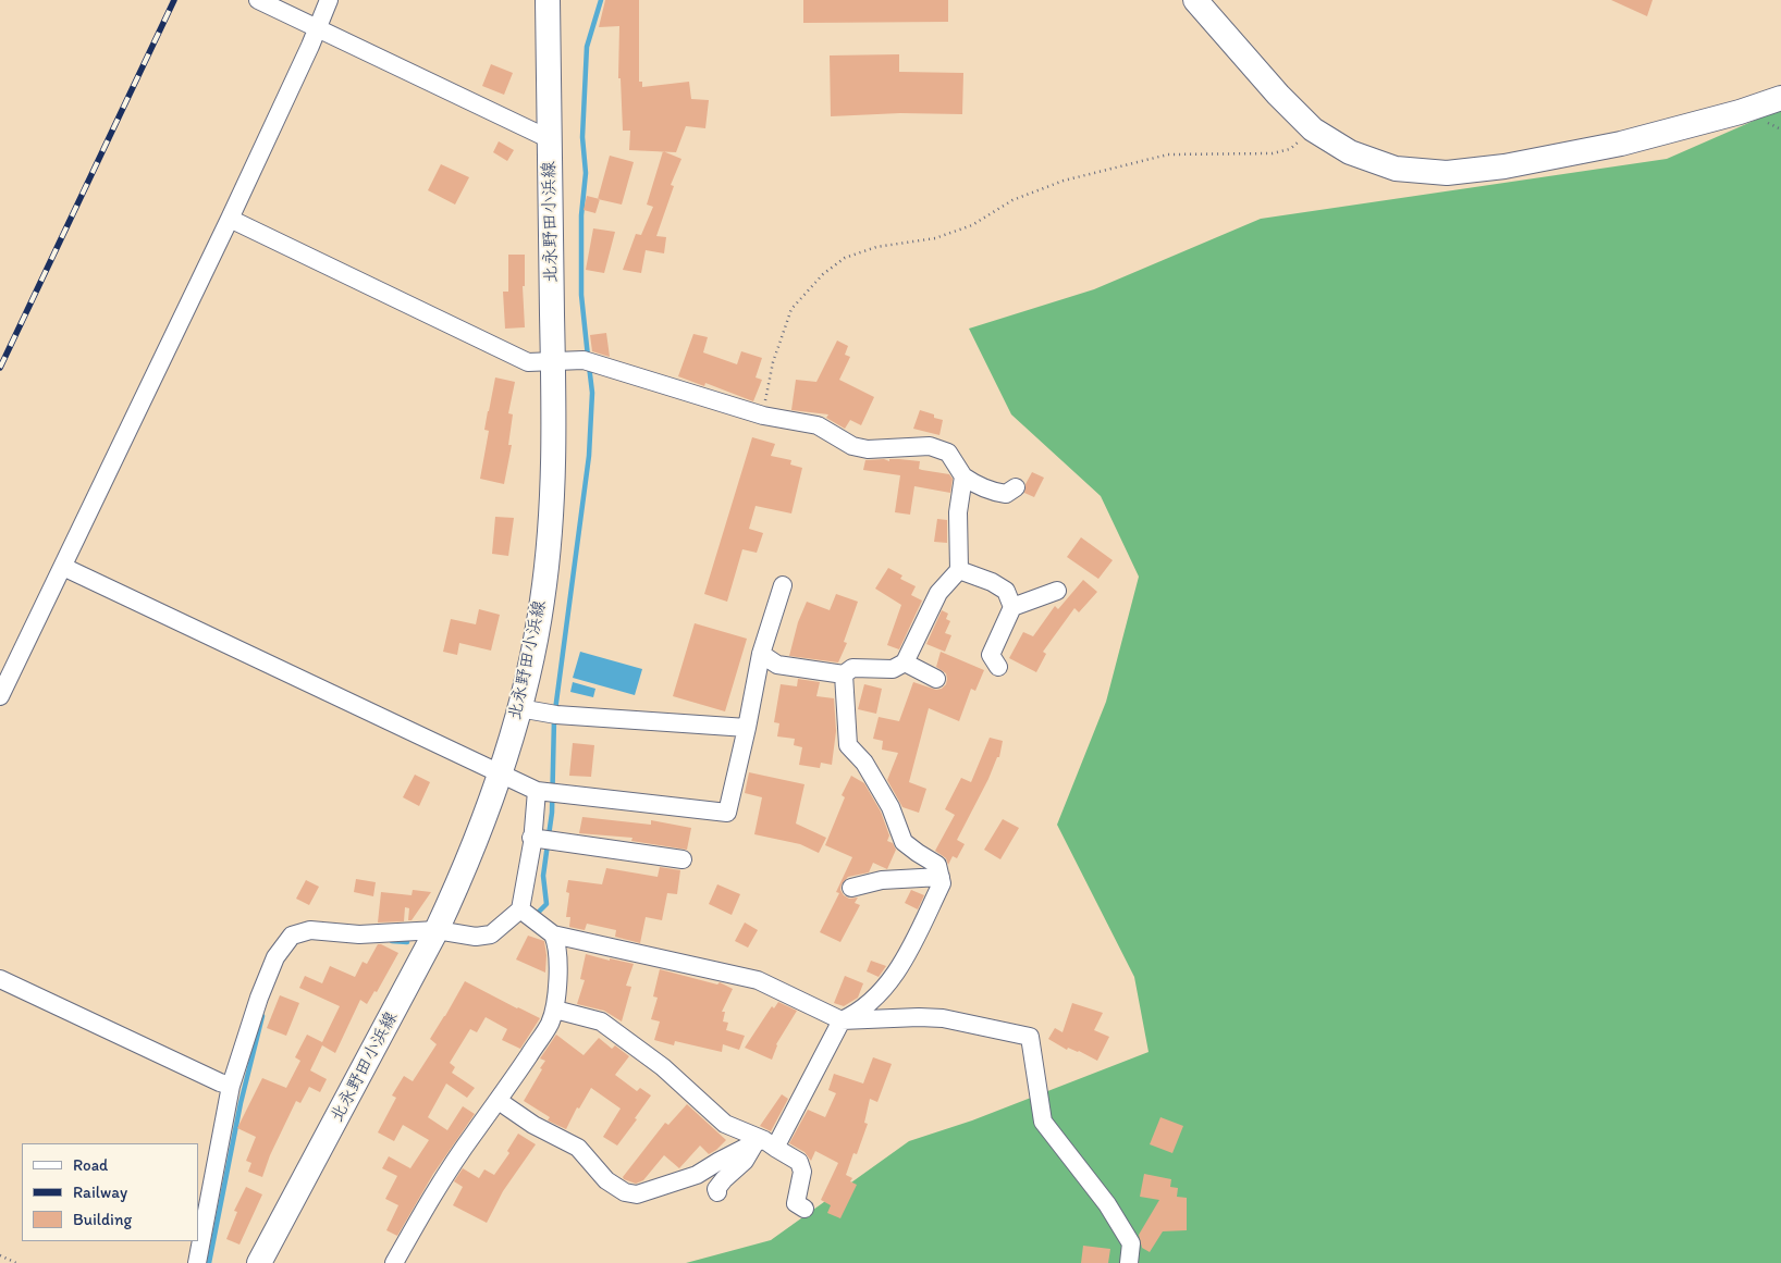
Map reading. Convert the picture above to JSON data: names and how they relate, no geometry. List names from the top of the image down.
{
  "streets": {
    "main road": ["北永野田小浜線"]
  },
  "legend": ["Road", "Railway", "Building"]
}
